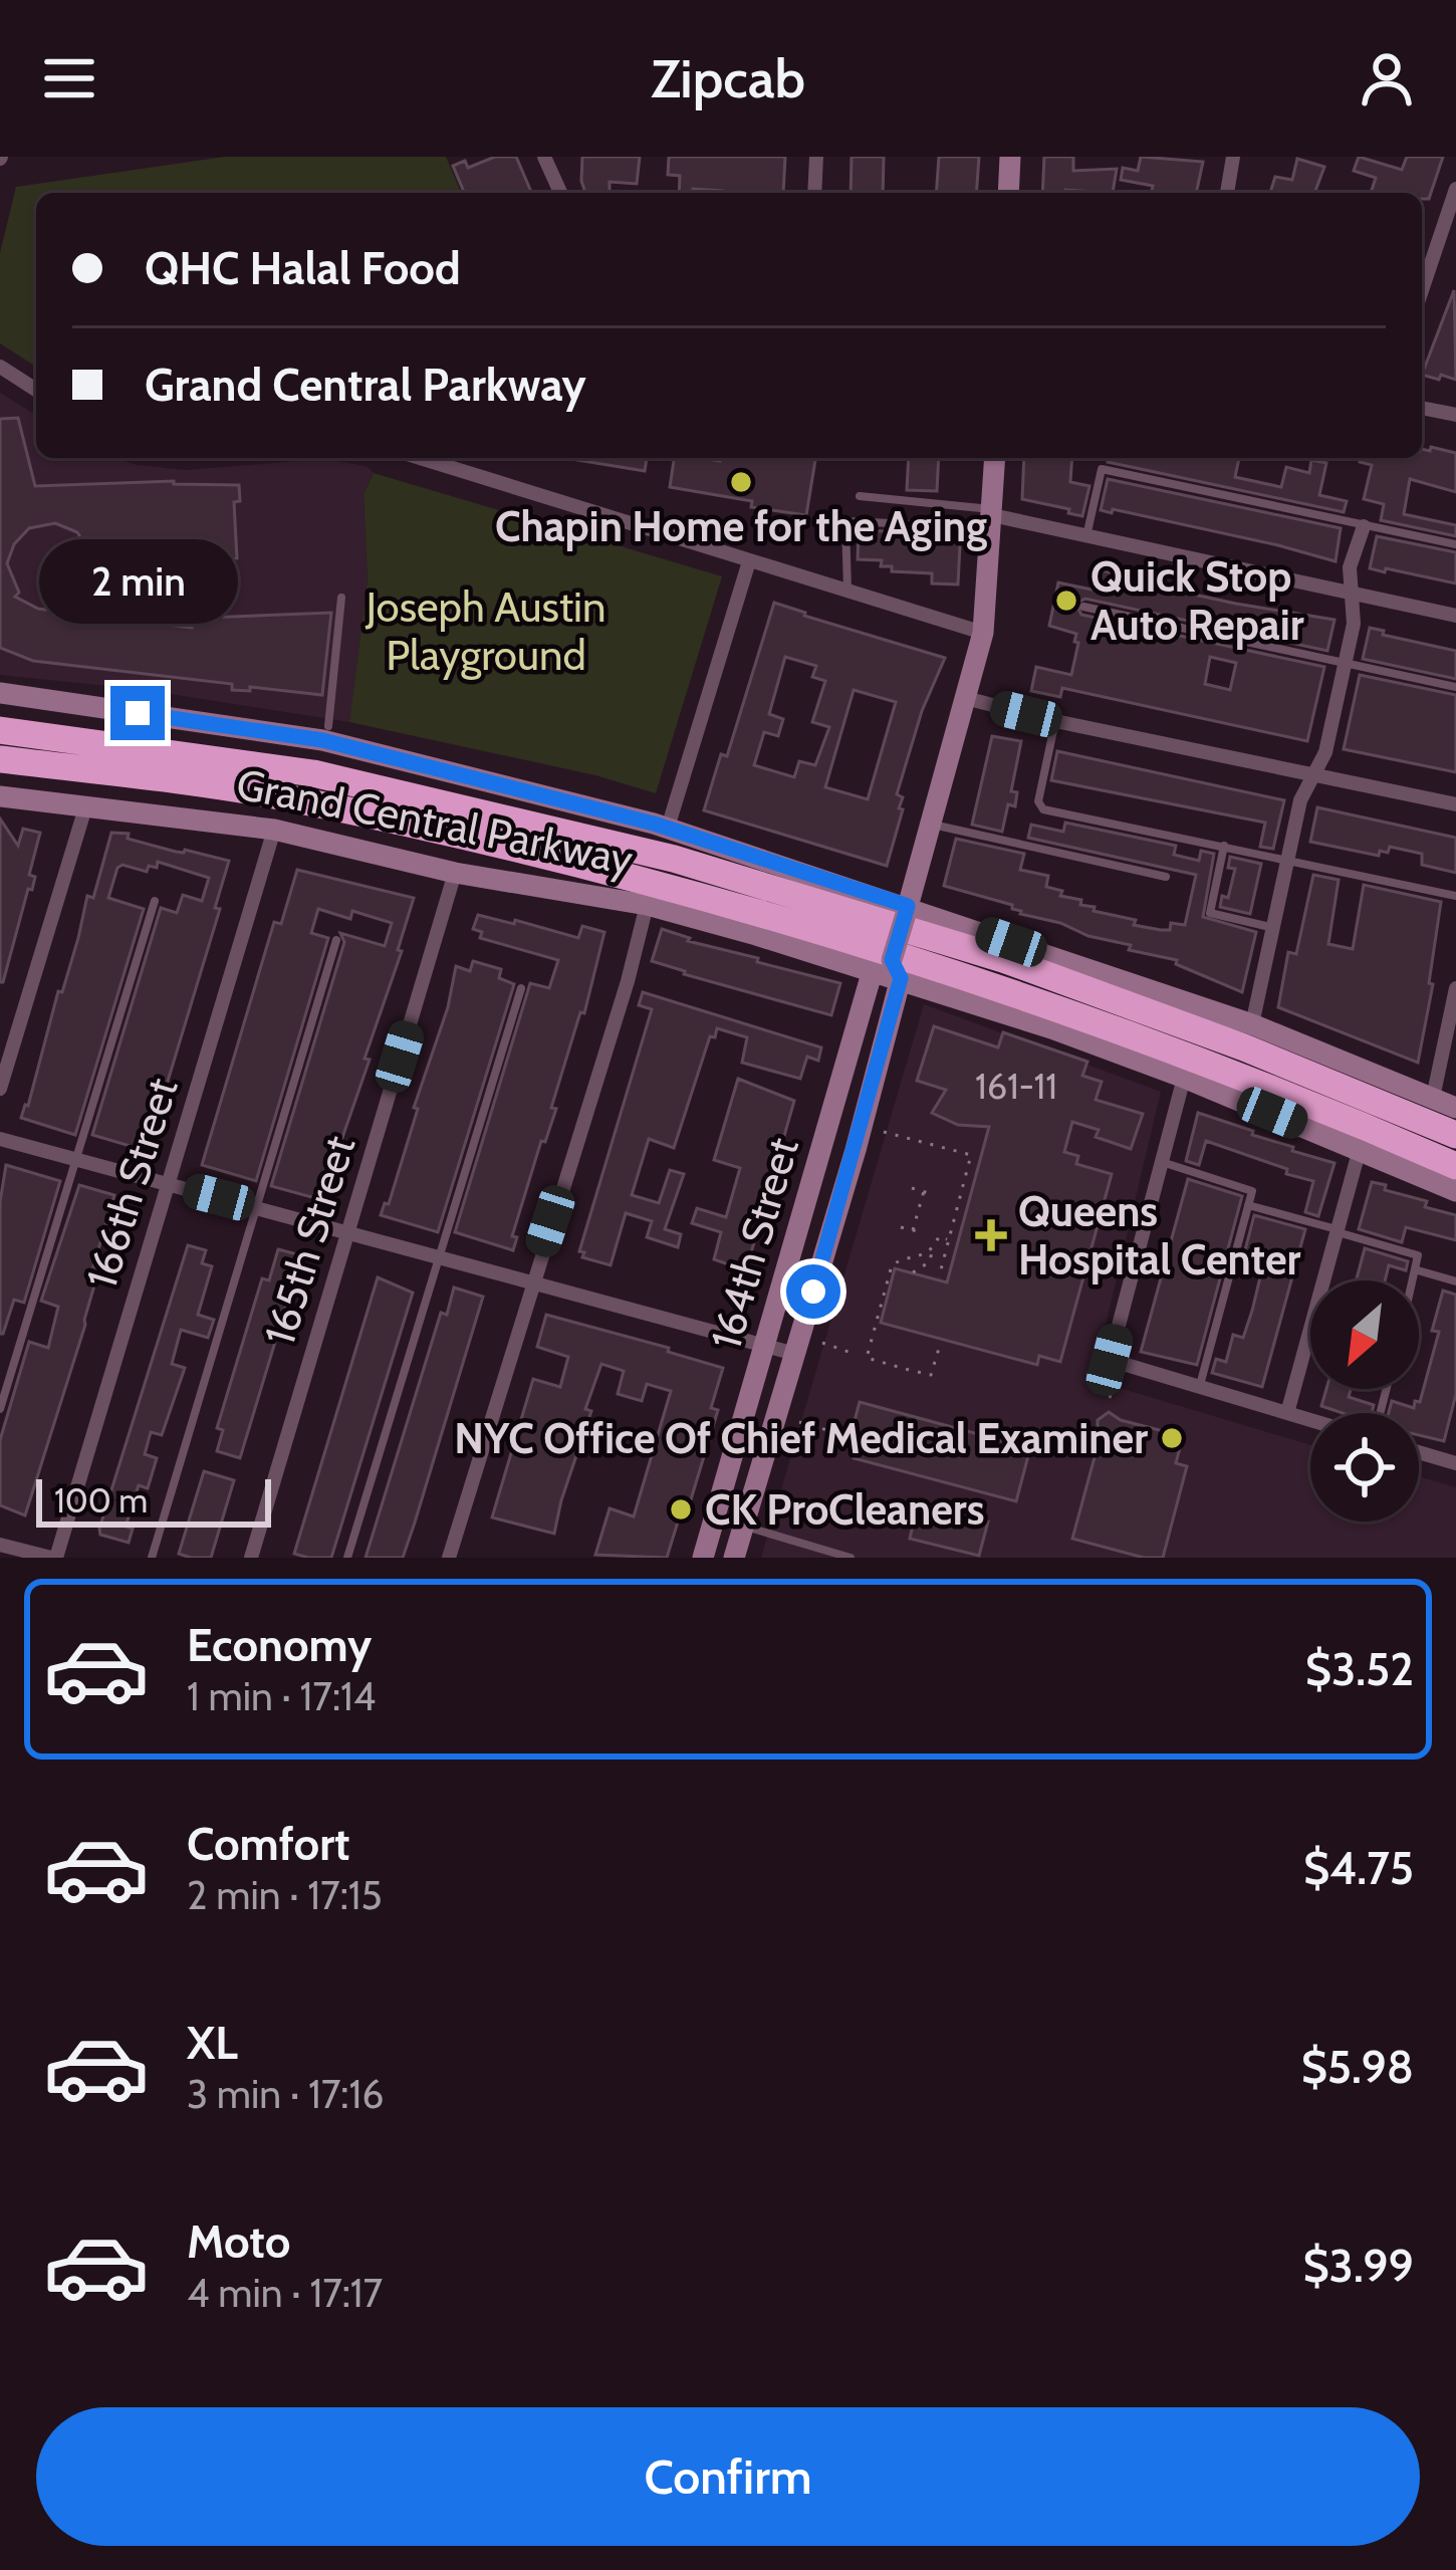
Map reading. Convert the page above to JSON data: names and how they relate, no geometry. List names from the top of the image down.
{
  "streets": {
    "highway": ["Grand Central Parkway"],
    "main road": ["164th Street"],
    "street": ["166th Street", "165th Street"]
  },
  "crossings": [
    ["Grand Central Parkway", "166th Street"],
    ["Grand Central Parkway", "165th Street"],
    ["Grand Central Parkway", "164th Street"]
  ],
  "parks": ["Joseph Austin Playground"],
  "places": {
    "other": [
      "Chapin Home for the Aging",
      "Quick Stop Auto Repair",
      "NYC Office Of Chief Medical Examiner",
      "CK ProCleaners"
    ],
    "health": ["Queens Hospital Center"]
  },
  "house_numbers": ["161-11"],
  "scale_bar": "100 m",
  "north": "bottom left",
  "page": {
    "header": "Zipcab",
    "banner": ["QHC Halal Food", "Grand Central Parkway"],
    "bubble": "2 min",
    "scale": "100 m",
    "list": [
      {
        "name": "Economy",
        "note": "1 min · 17:14",
        "value": "$3.52"
      },
      {
        "name": "Comfort",
        "note": "2 min · 17:15",
        "value": "$4.75"
      },
      {
        "name": "XL",
        "note": "3 min · 17:16",
        "value": "$5.98"
      },
      {
        "name": "Moto",
        "note": "4 min · 17:17",
        "value": "$3.99"
      }
    ],
    "buttons": "Confirm"
  }
}
